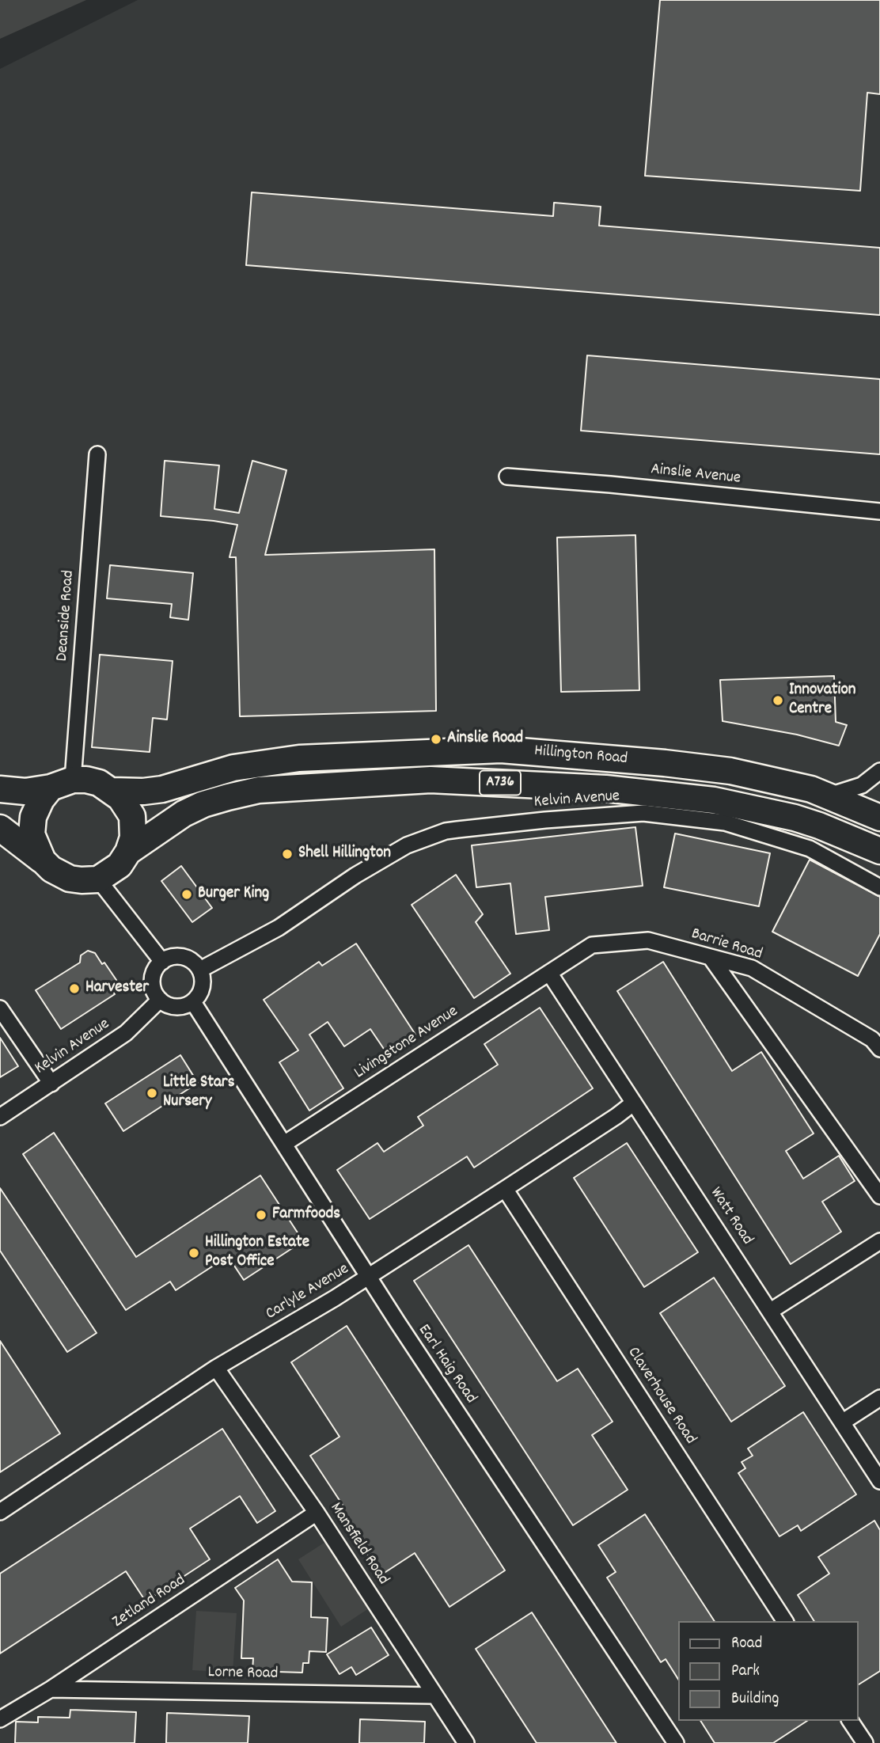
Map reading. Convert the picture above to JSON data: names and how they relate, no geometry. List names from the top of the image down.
{
  "streets": {
    "main road": ["Hillington Road", "A736"],
    "street": [
      "Ainslie Avenue",
      "Deanside Road",
      "Kelvin Avenue",
      "Barrie Road",
      "Livingstone Avenue",
      "Watt Road",
      "Carlyle Avenue",
      "Earl Haig Road",
      "Claverhouse Road",
      "Mansfield Road",
      "Zetland Road",
      "Lorne Road"
    ]
  },
  "crossings": [
    ["Deanside Road", "Hillington Road"],
    ["Deanside Road", "A736"],
    ["Hillington Road", "A736"],
    ["Kelvin Avenue", "Earl Haig Road"],
    ["Barrie Road", "Livingstone Avenue"],
    ["Barrie Road", "Watt Road"],
    ["Livingstone Avenue", "Watt Road"],
    ["Livingstone Avenue", "Earl Haig Road"],
    ["Watt Road", "Carlyle Avenue"],
    ["Carlyle Avenue", "Earl Haig Road"],
    ["Carlyle Avenue", "Claverhouse Road"],
    ["Carlyle Avenue", "Mansfield Road"],
    ["Mansfield Road", "Zetland Road"],
    ["Mansfield Road", "Lorne Road"],
    ["Zetland Road", "Lorne Road"]
  ],
  "places": [
    "Innovation Centre",
    "Ainslie Road",
    "Shell Hillington",
    "Burger King",
    "Harvester",
    "Little Stars Nursery",
    "Farmfoods",
    "Hillington Estate Post Office"
  ],
  "legend": ["Road", "Park", "Building"]
}
